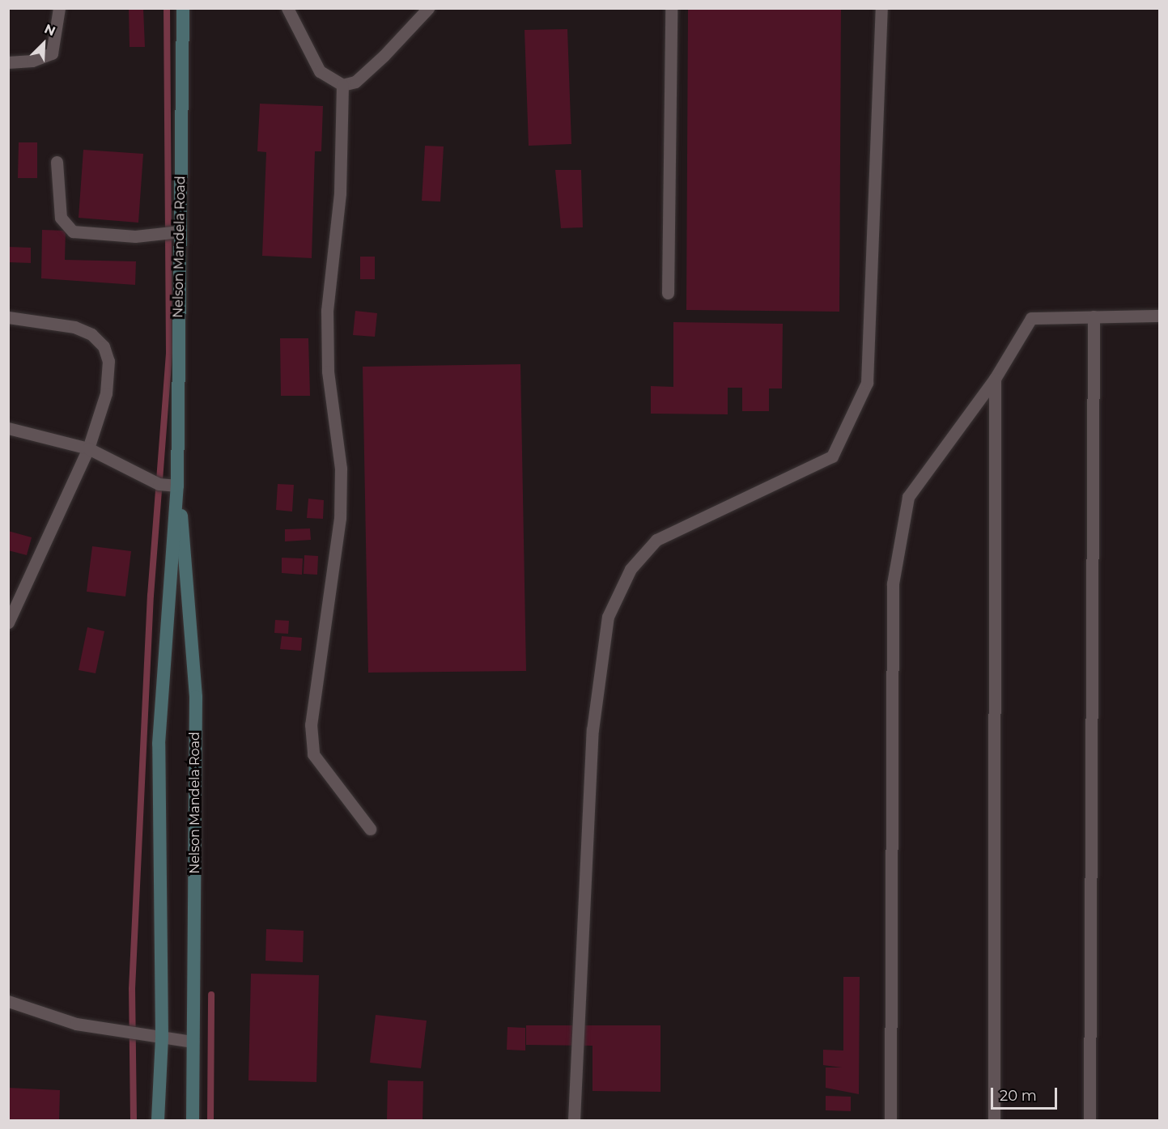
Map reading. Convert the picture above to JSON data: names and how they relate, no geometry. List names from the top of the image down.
{
  "streets": {
    "main road": ["Nelson Mandela Road"]
  },
  "scale_bar": "20 m",
  "north": "top right"
}
